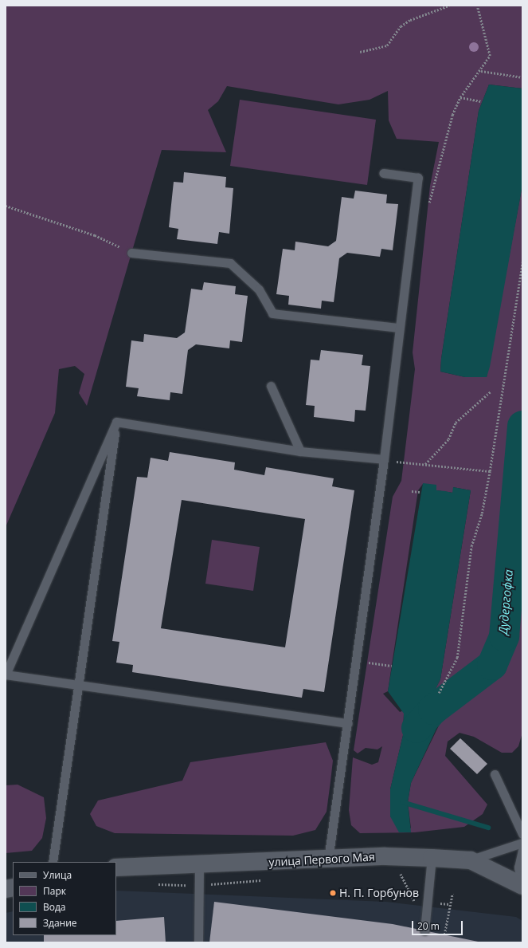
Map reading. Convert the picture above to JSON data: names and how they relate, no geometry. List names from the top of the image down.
{
  "streets": {
    "main road": ["улица Первого Мая"]
  },
  "water": ["Дудергофка"],
  "places": ["Н. П. Горбунов"],
  "legend": [
    "Улица",
    "Парк",
    "Вода",
    "Здание"
  ],
  "scale_bar": "20 m"
}
